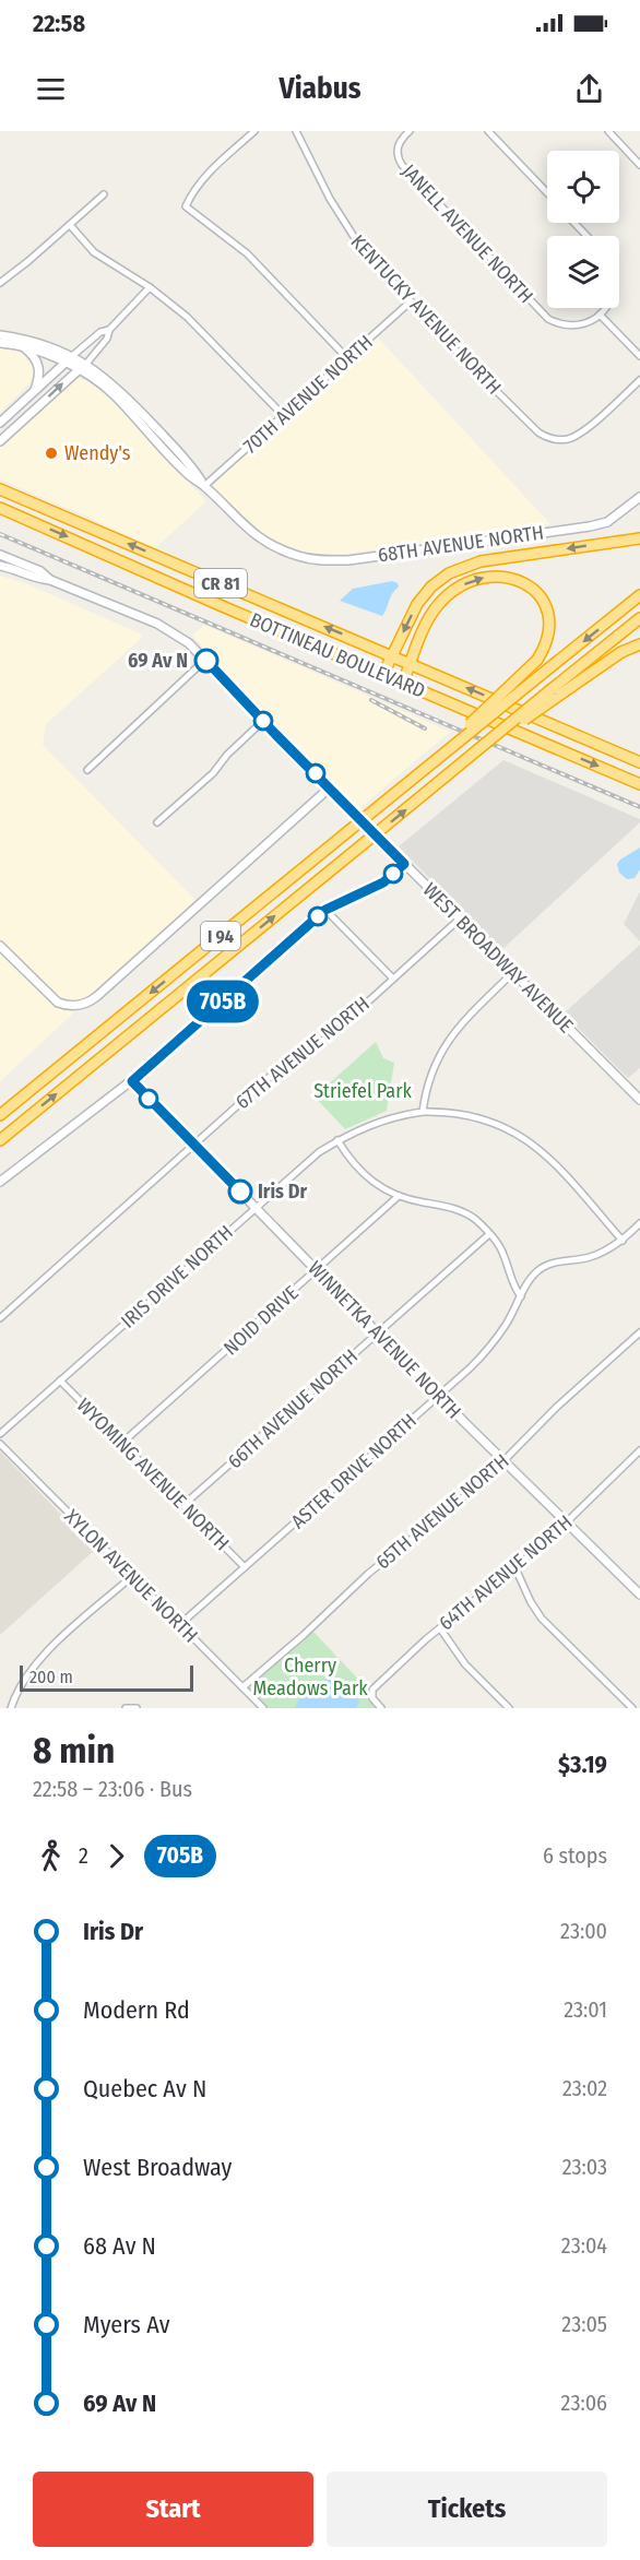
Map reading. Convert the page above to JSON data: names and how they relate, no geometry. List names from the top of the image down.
{
  "streets": {
    "highway": ["CR 81", "BOTTINEAU BOULEVARD", "I 94"],
    "street": [
      "JANELL AVENUE NORTH",
      "KENTUCKY AVENUE NORTH",
      "70TH AVENUE NORTH",
      "68TH AVENUE NORTH",
      "WEST BROADWAY AVENUE",
      "67TH AVENUE NORTH",
      "IRIS DRIVE NORTH",
      "NOID DRIVE",
      "WINNETKA AVENUE NORTH",
      "66TH AVENUE NORTH",
      "ASTER DRIVE NORTH",
      "WYOMING AVENUE NORTH",
      "65TH AVENUE NORTH",
      "64TH AVENUE NORTH",
      "XYLON AVENUE NORTH"
    ]
  },
  "crossings": [
    ["KENTUCKY AVENUE NORTH", "70TH AVENUE NORTH"],
    ["70TH AVENUE NORTH", "68TH AVENUE NORTH"],
    ["WEST BROADWAY AVENUE", "67TH AVENUE NORTH"],
    ["67TH AVENUE NORTH", "WINNETKA AVENUE NORTH"],
    ["IRIS DRIVE NORTH", "WINNETKA AVENUE NORTH"],
    ["IRIS DRIVE NORTH", "ASTER DRIVE NORTH"],
    ["IRIS DRIVE NORTH", "WYOMING AVENUE NORTH"],
    ["NOID DRIVE", "WINNETKA AVENUE NORTH"],
    ["NOID DRIVE", "WYOMING AVENUE NORTH"],
    ["WINNETKA AVENUE NORTH", "66TH AVENUE NORTH"],
    ["WINNETKA AVENUE NORTH", "ASTER DRIVE NORTH"],
    ["WINNETKA AVENUE NORTH", "65TH AVENUE NORTH"],
    ["WINNETKA AVENUE NORTH", "64TH AVENUE NORTH"],
    ["66TH AVENUE NORTH", "WYOMING AVENUE NORTH"],
    ["ASTER DRIVE NORTH", "WYOMING AVENUE NORTH"],
    ["ASTER DRIVE NORTH", "XYLON AVENUE NORTH"],
    ["65TH AVENUE NORTH", "XYLON AVENUE NORTH"]
  ],
  "parks": ["Striefel Park", "Cherry Meadows Park"],
  "places": ["Wendy's", "69 Av N", "Iris Dr"],
  "lines": ["bus line 705B"],
  "scale_bar": "200 m",
  "page": {
    "status": "22:58",
    "header": "Viabus",
    "on_map": "705B",
    "scale": "200 m",
    "heading": ["8 min", "22:58 – 23:06 · Bus", "$3.19"],
    "legs": ["2", "705B", "6 stops"],
    "list": [
      {
        "name": "Iris Dr",
        "value": "23:00"
      },
      {
        "name": "Modern Rd",
        "value": "23:01"
      },
      {
        "name": "Quebec Av N",
        "value": "23:02"
      },
      {
        "name": "West Broadway",
        "value": "23:03"
      },
      {
        "name": "68 Av N",
        "value": "23:04"
      },
      {
        "name": "Myers Av",
        "value": "23:05"
      },
      {
        "name": "69 Av N",
        "value": "23:06"
      }
    ],
    "buttons": ["Start", "Tickets"]
  }
}
